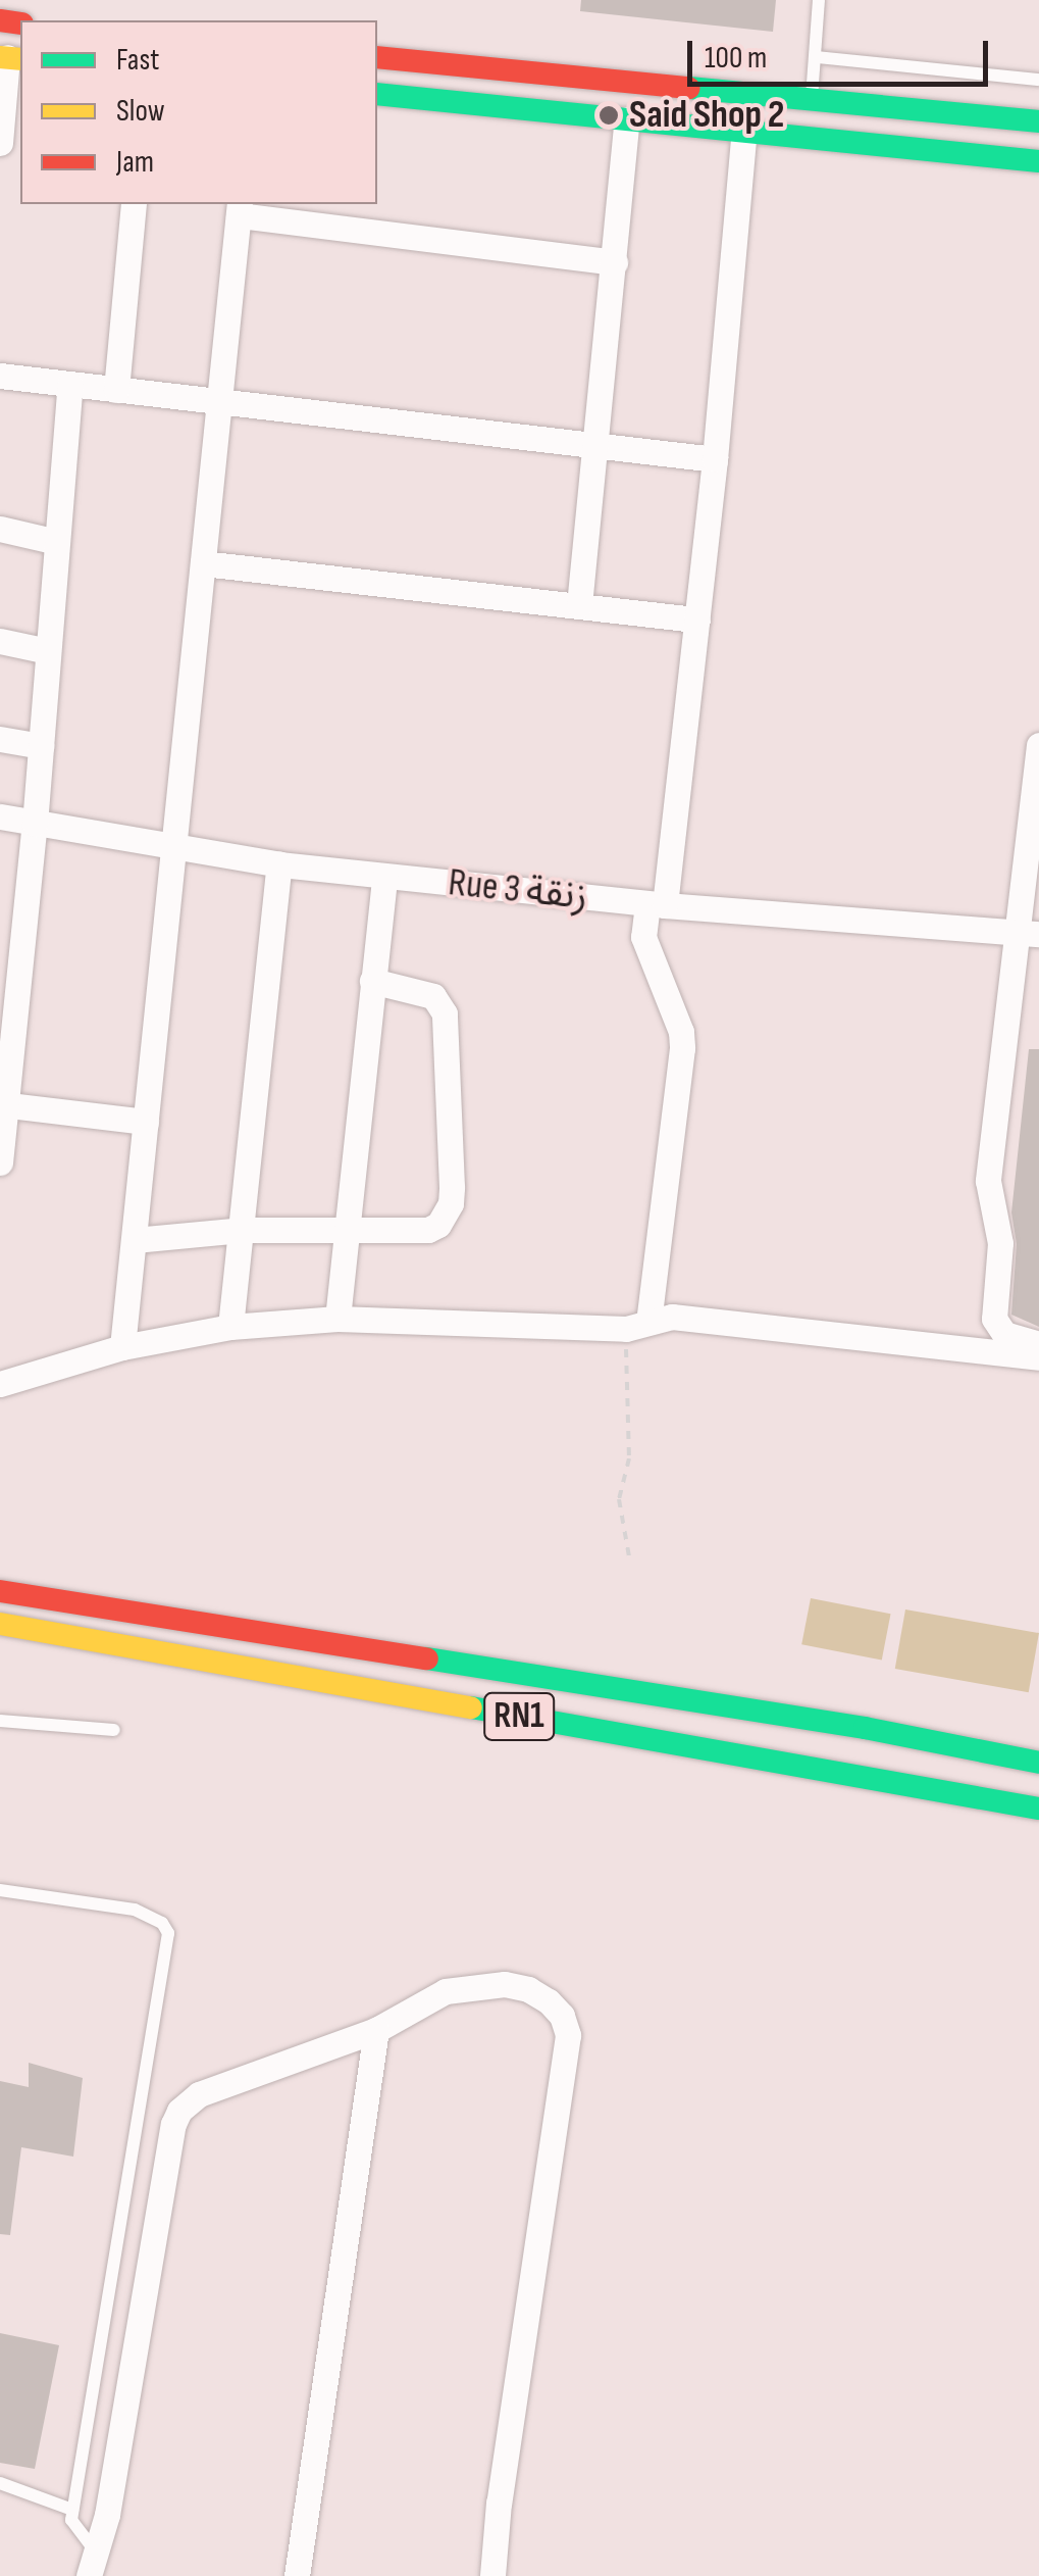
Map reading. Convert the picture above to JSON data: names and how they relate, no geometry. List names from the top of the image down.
{
  "streets": {
    "main road": ["RN1"],
    "street": ["Rue 3 زنقة"]
  },
  "places": ["Said Shop 2"],
  "legend": ["Fast", "Slow", "Jam"],
  "scale_bar": "100 m"
}
